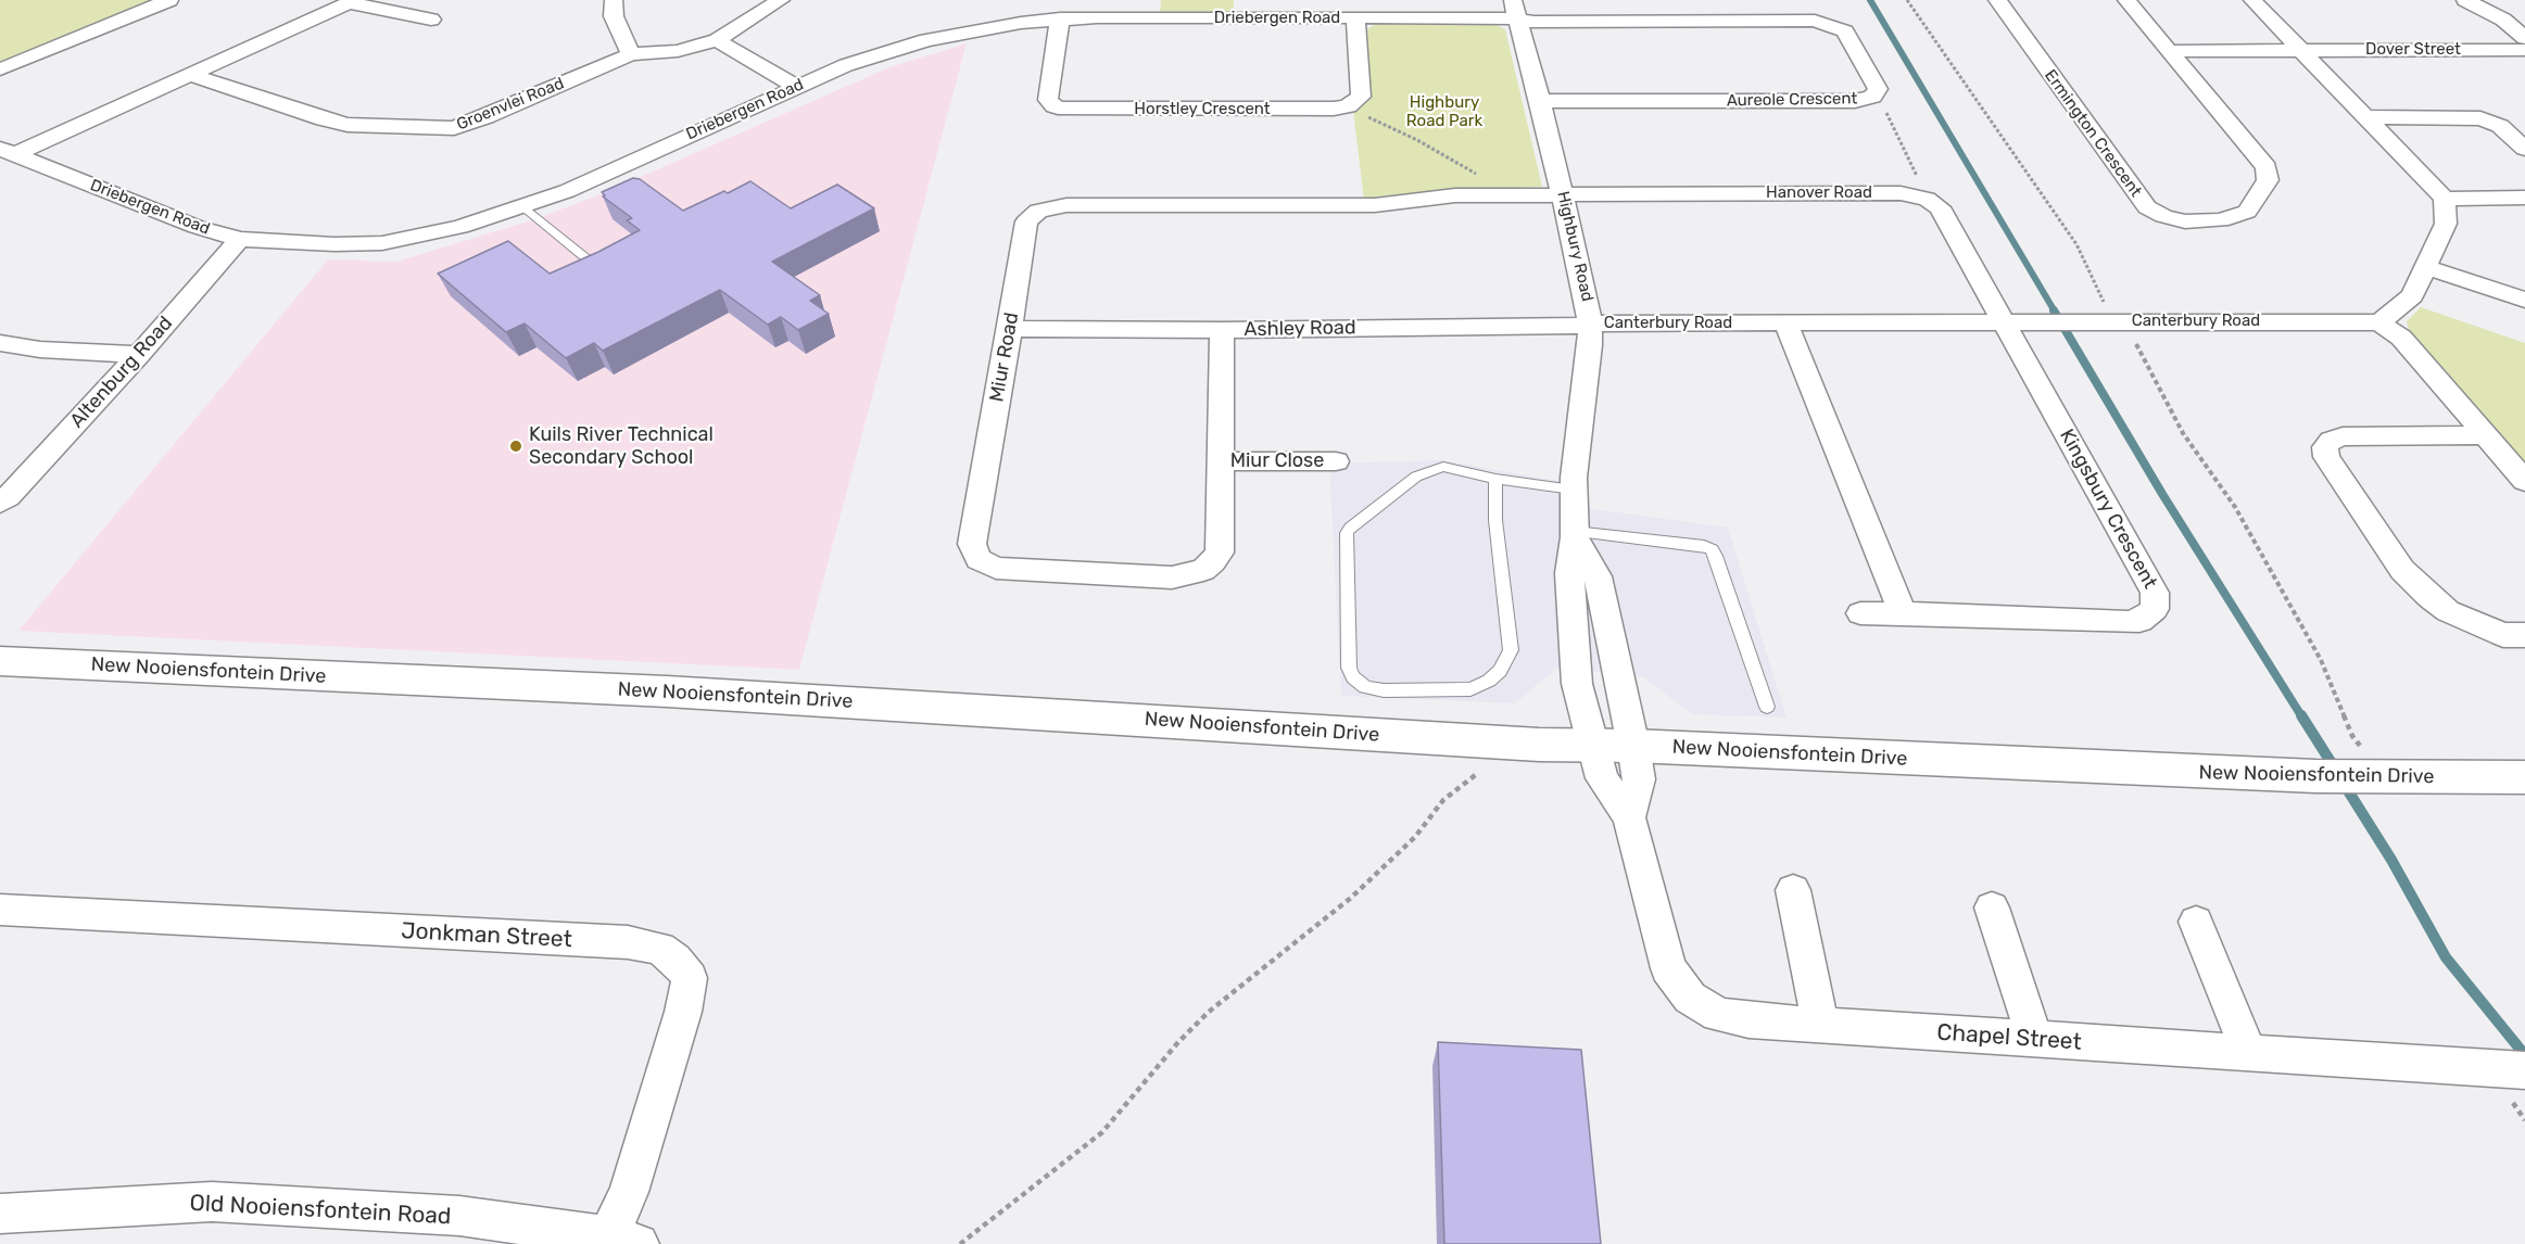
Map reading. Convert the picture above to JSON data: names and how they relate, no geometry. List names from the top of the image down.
{
  "streets": {
    "street": [
      "Driebergen Road",
      "Dover Street",
      "Aureole Crescent",
      "Groenvlei Road",
      "Horstley Crescent",
      "Ermington Crescent",
      "Hanover Road",
      "Highbury Road",
      "Canterbury Road",
      "Ashley Road",
      "Miur Road",
      "Altenburg Road",
      "Miur Close",
      "Kingsbury Crescent",
      "New Nooiensfontein Drive",
      "Jonkman Street",
      "Chapel Street",
      "Old Nooiensfontein Road"
    ]
  },
  "crossings": [
    ["Driebergen Road", "Aureole Crescent"],
    ["Driebergen Road", "Horstley Crescent"],
    ["Driebergen Road", "Highbury Road"],
    ["Driebergen Road", "Altenburg Road"],
    ["Aureole Crescent", "Highbury Road"],
    ["Hanover Road", "Highbury Road"],
    ["Hanover Road", "Miur Road"],
    ["Highbury Road", "Canterbury Road"],
    ["Highbury Road", "Ashley Road"],
    ["Highbury Road", "Miur Road"],
    ["Highbury Road", "New Nooiensfontein Drive"],
    ["Highbury Road", "Chapel Street"],
    ["Canterbury Road", "Ashley Road"],
    ["Canterbury Road", "Kingsbury Crescent"],
    ["Ashley Road", "Miur Road"],
    ["Miur Road", "Miur Close"],
    ["New Nooiensfontein Drive", "Chapel Street"],
    ["Jonkman Street", "Old Nooiensfontein Road"]
  ],
  "parks": ["Highbury Road Park"],
  "places": ["Kuils River Technical Secondary School"]
}
